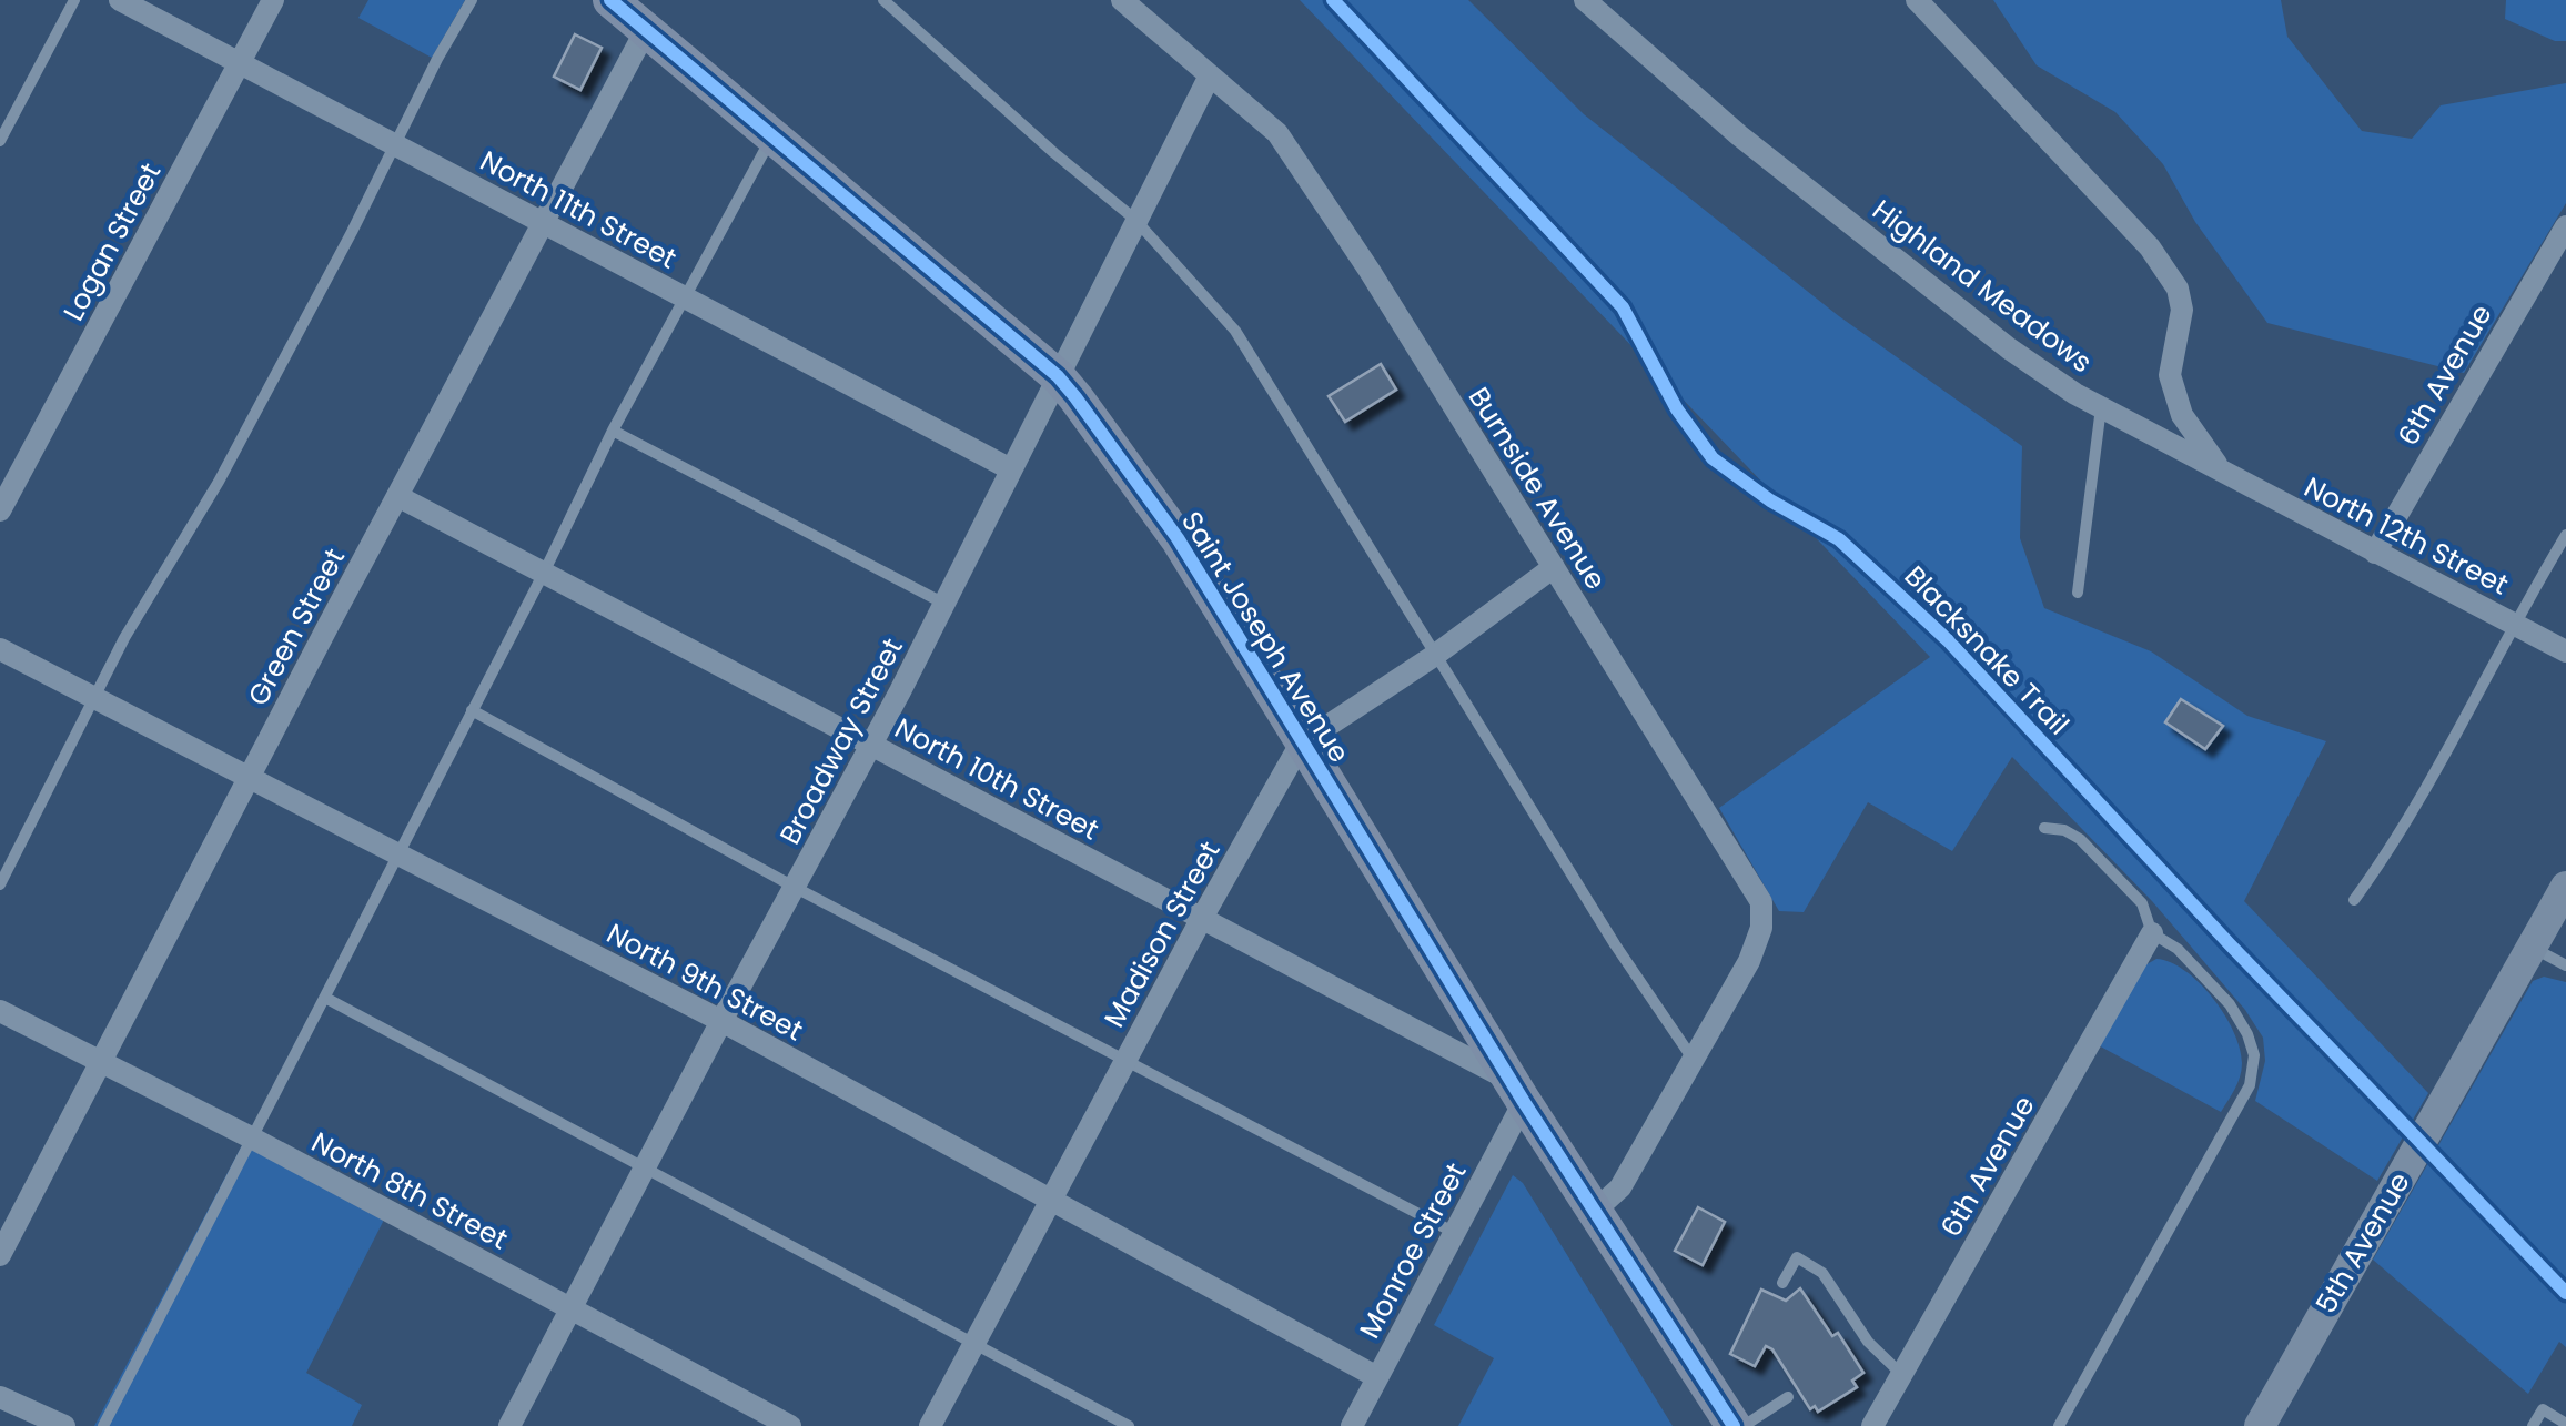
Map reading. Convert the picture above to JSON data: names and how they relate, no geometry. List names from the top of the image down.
{
  "streets": {
    "main road": ["Saint Joseph Avenue"],
    "street": [
      "North 11th Street",
      "Logan Street",
      "Highland Meadows",
      "6th Avenue",
      "Burnside Avenue",
      "North 12th Street",
      "Green Street",
      "Broadway Street",
      "North 10th Street",
      "Madison Street",
      "North 9th Street",
      "North 8th Street",
      "5th Avenue",
      "Monroe Street"
    ],
    "cycle path": ["Blacksnake Trail"]
  },
  "crossings": [
    ["North 11th Street", "Logan Street"],
    ["North 11th Street", "Green Street"],
    ["North 11th Street", "Broadway Street"],
    ["Highland Meadows", "North 12th Street"],
    ["6th Avenue", "North 12th Street"],
    ["Burnside Avenue", "Saint Joseph Avenue"],
    ["Burnside Avenue", "Broadway Street"],
    ["Burnside Avenue", "Madison Street"],
    ["Green Street", "Saint Joseph Avenue"],
    ["Green Street", "North 10th Street"],
    ["Green Street", "North 9th Street"],
    ["Green Street", "North 8th Street"],
    ["Saint Joseph Avenue", "Broadway Street"],
    ["Saint Joseph Avenue", "North 10th Street"],
    ["Saint Joseph Avenue", "Madison Street"],
    ["Saint Joseph Avenue", "Monroe Street"],
    ["Broadway Street", "North 10th Street"],
    ["Broadway Street", "North 9th Street"],
    ["Broadway Street", "North 8th Street"],
    ["North 10th Street", "Madison Street"],
    ["North 10th Street", "Monroe Street"],
    ["Madison Street", "North 9th Street"],
    ["North 9th Street", "Monroe Street"]
  ]
}
